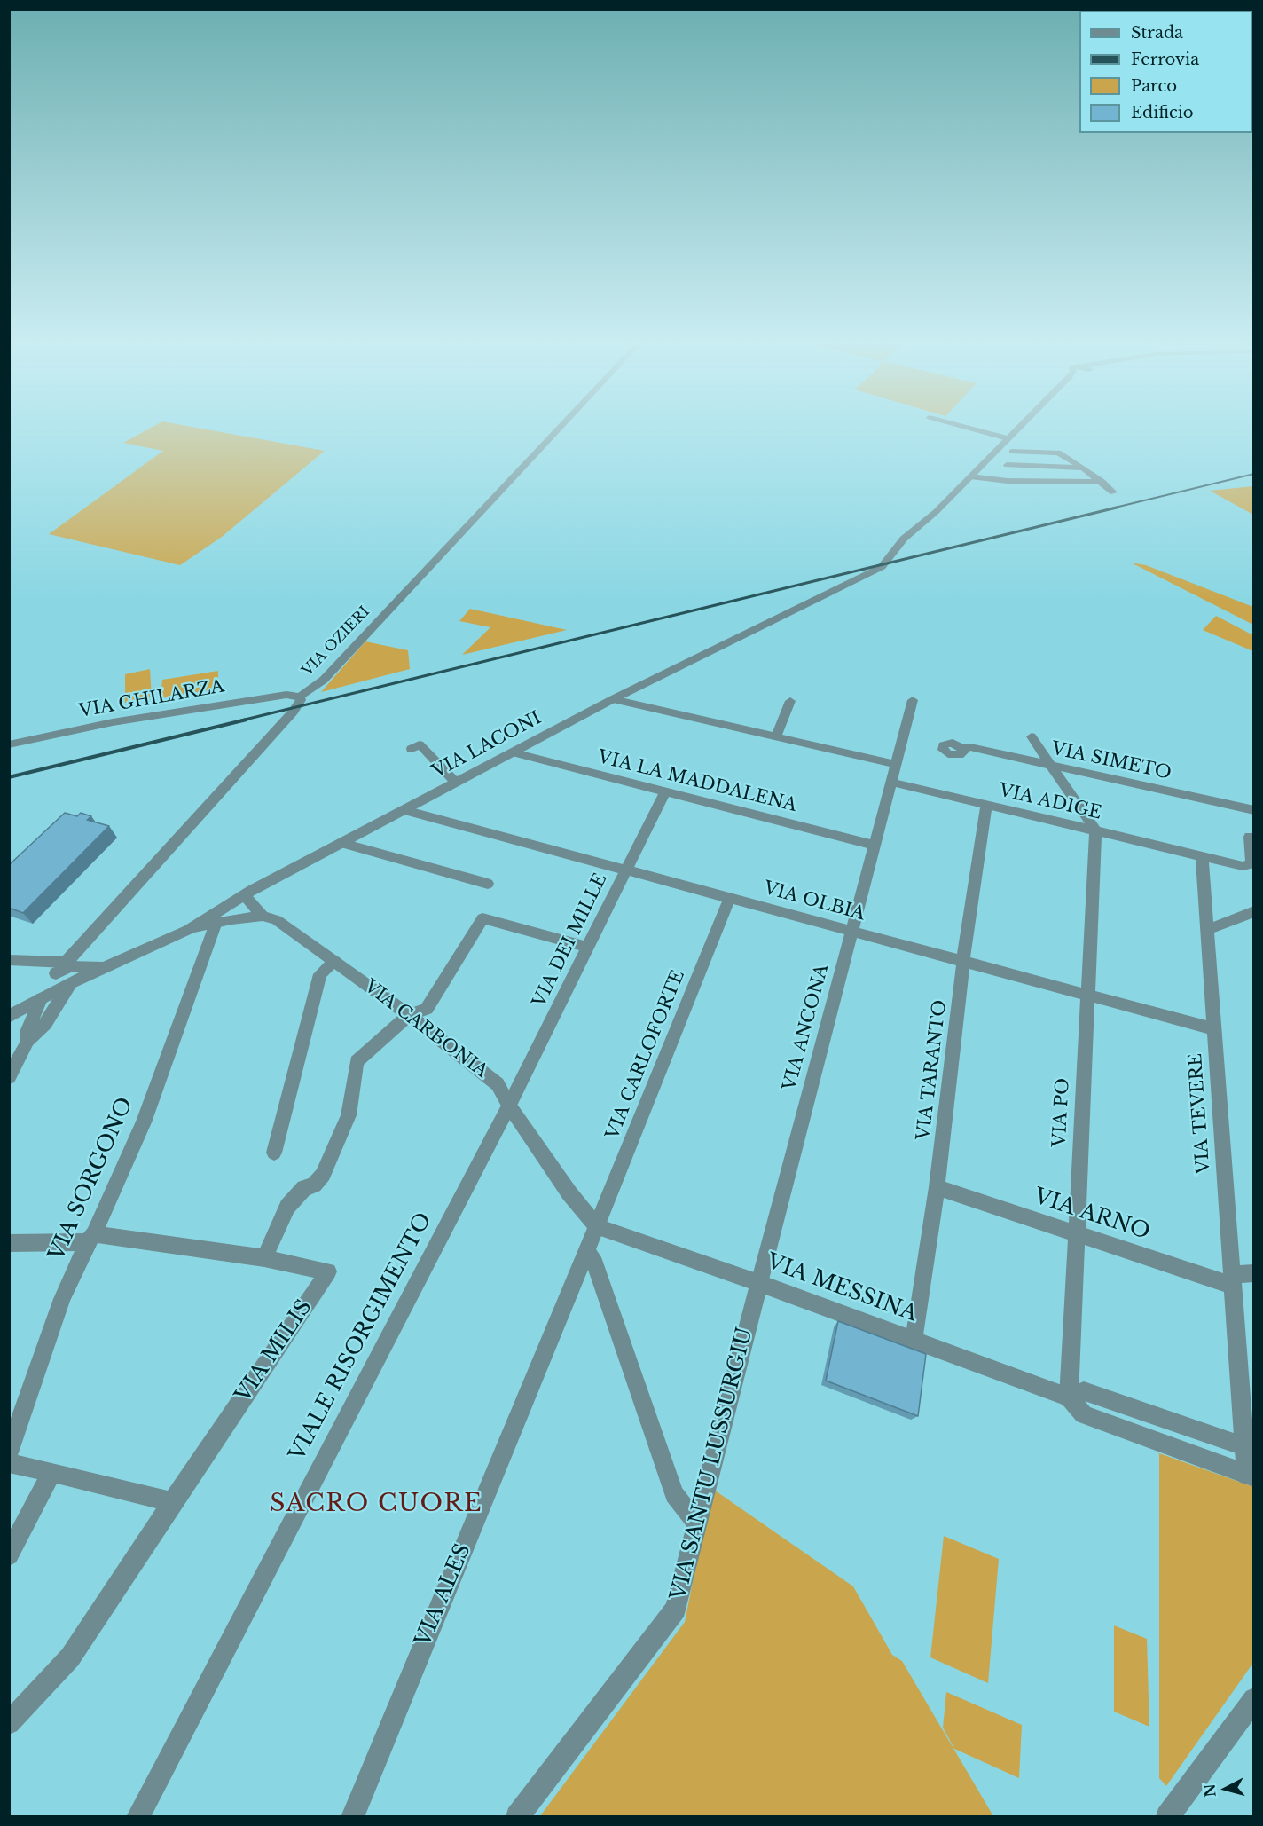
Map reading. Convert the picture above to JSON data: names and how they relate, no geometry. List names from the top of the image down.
{
  "streets": {
    "street": [
      "VIA OZIERI",
      "VIA GHILARZA",
      "VIA LACONI",
      "VIA SIMETO",
      "VIA LA MADDALENA",
      "VIA ADIGE",
      "VIA OLBIA",
      "VIA DEI MILLE",
      "VIA ANCONA",
      "VIA CARBONIA",
      "VIA CARLOFORTE",
      "VIA TARANTO",
      "VIA PO",
      "VIA TEVERE",
      "VIA SORGONO",
      "VIA ARNO",
      "VIA MESSINA",
      "VIALE RISORGIMENTO",
      "VIA MILIS",
      "VIA SANTU LUSSURGIU",
      "VIA ALES"
    ]
  },
  "crossings": [
    ["VIA OZIERI", "VIA GHILARZA"],
    ["VIA OZIERI", "VIA LACONI"],
    ["VIA LACONI", "VIA LA MADDALENA"],
    ["VIA LACONI", "VIA OLBIA"],
    ["VIA LACONI", "VIA CARBONIA"],
    ["VIA LA MADDALENA", "VIA DEI MILLE"],
    ["VIA LA MADDALENA", "VIA ANCONA"],
    ["VIA ADIGE", "VIA ANCONA"],
    ["VIA ADIGE", "VIA TARANTO"],
    ["VIA ADIGE", "VIA PO"],
    ["VIA ADIGE", "VIA TEVERE"],
    ["VIA OLBIA", "VIA DEI MILLE"],
    ["VIA OLBIA", "VIA ANCONA"],
    ["VIA OLBIA", "VIA CARLOFORTE"],
    ["VIA OLBIA", "VIA TARANTO"],
    ["VIA OLBIA", "VIA PO"],
    ["VIA OLBIA", "VIA TEVERE"],
    ["VIA DEI MILLE", "VIA CARBONIA"],
    ["VIA DEI MILLE", "VIALE RISORGIMENTO"],
    ["VIA ANCONA", "VIA MESSINA"],
    ["VIA ANCONA", "VIA SANTU LUSSURGIU"],
    ["VIA CARBONIA", "VIA CARLOFORTE"],
    ["VIA CARBONIA", "VIA MESSINA"],
    ["VIA CARBONIA", "VIALE RISORGIMENTO"],
    ["VIA CARBONIA", "VIA ALES"],
    ["VIA CARLOFORTE", "VIA MESSINA"],
    ["VIA CARLOFORTE", "VIA ALES"],
    ["VIA TARANTO", "VIA ARNO"],
    ["VIA TARANTO", "VIA MESSINA"],
    ["VIA PO", "VIA ARNO"],
    ["VIA PO", "VIA MESSINA"],
    ["VIA TEVERE", "VIA ARNO"],
    ["VIA TEVERE", "VIA MESSINA"],
    ["VIA MESSINA", "VIA SANTU LUSSURGIU"],
    ["VIA MESSINA", "VIA ALES"]
  ],
  "districts": ["SACRO CUORE"],
  "legend": [
    "Strada",
    "Ferrovia",
    "Parco",
    "Edificio"
  ],
  "north": "left"
}
